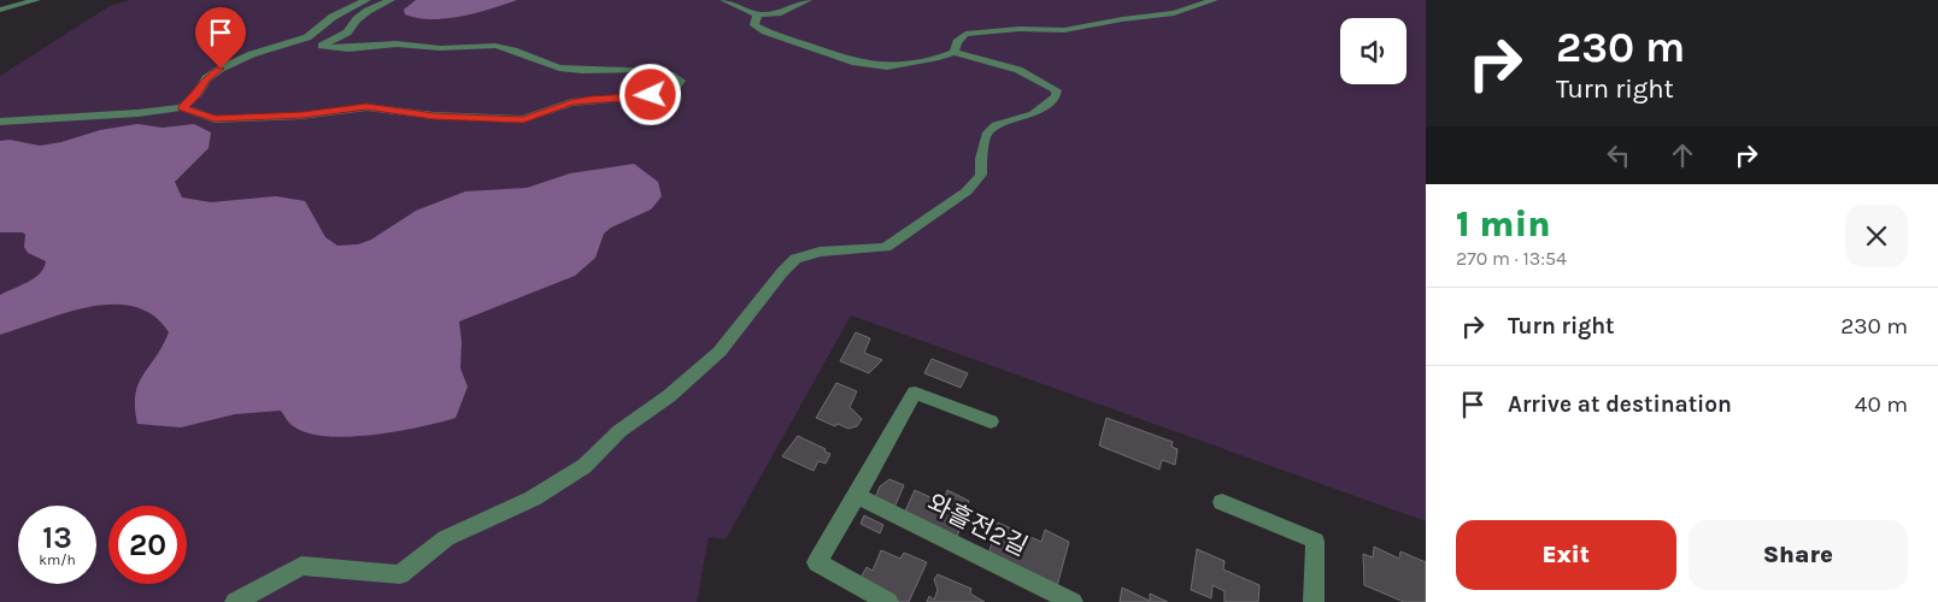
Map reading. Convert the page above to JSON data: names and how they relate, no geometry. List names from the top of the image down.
{
  "streets": {
    "street": ["와흘전2길"]
  },
  "page": {
    "turn": ["230 m", "Turn right"],
    "heading": ["1 min", "270 m · 13:54"],
    "list": [
      {
        "name": "Turn right",
        "value": "230 m"
      },
      {
        "name": "Arrive at destination",
        "value": "40 m"
      }
    ],
    "speed": "13 km/h",
    "limit": "20",
    "buttons": ["Exit", "Share"]
  }
}
